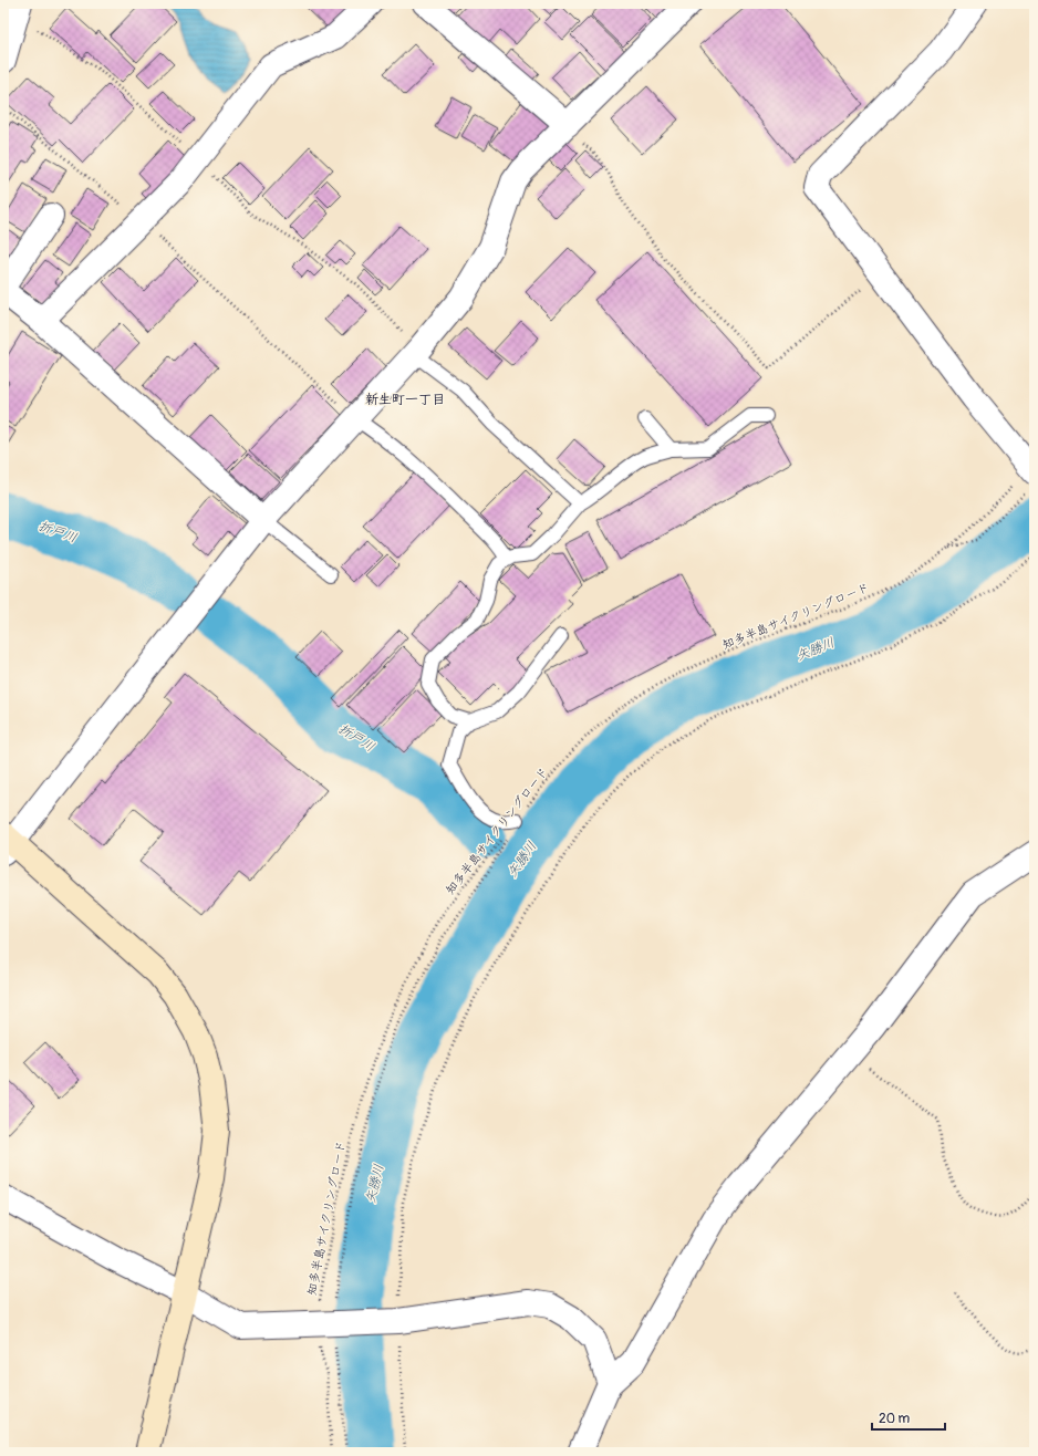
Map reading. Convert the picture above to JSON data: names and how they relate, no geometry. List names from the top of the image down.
{
  "streets": {
    "path": ["知多半島サイクリングロード"]
  },
  "districts": ["新生町一丁目"],
  "water": ["折戸川", "矢勝川"],
  "scale_bar": "20 m"
}
